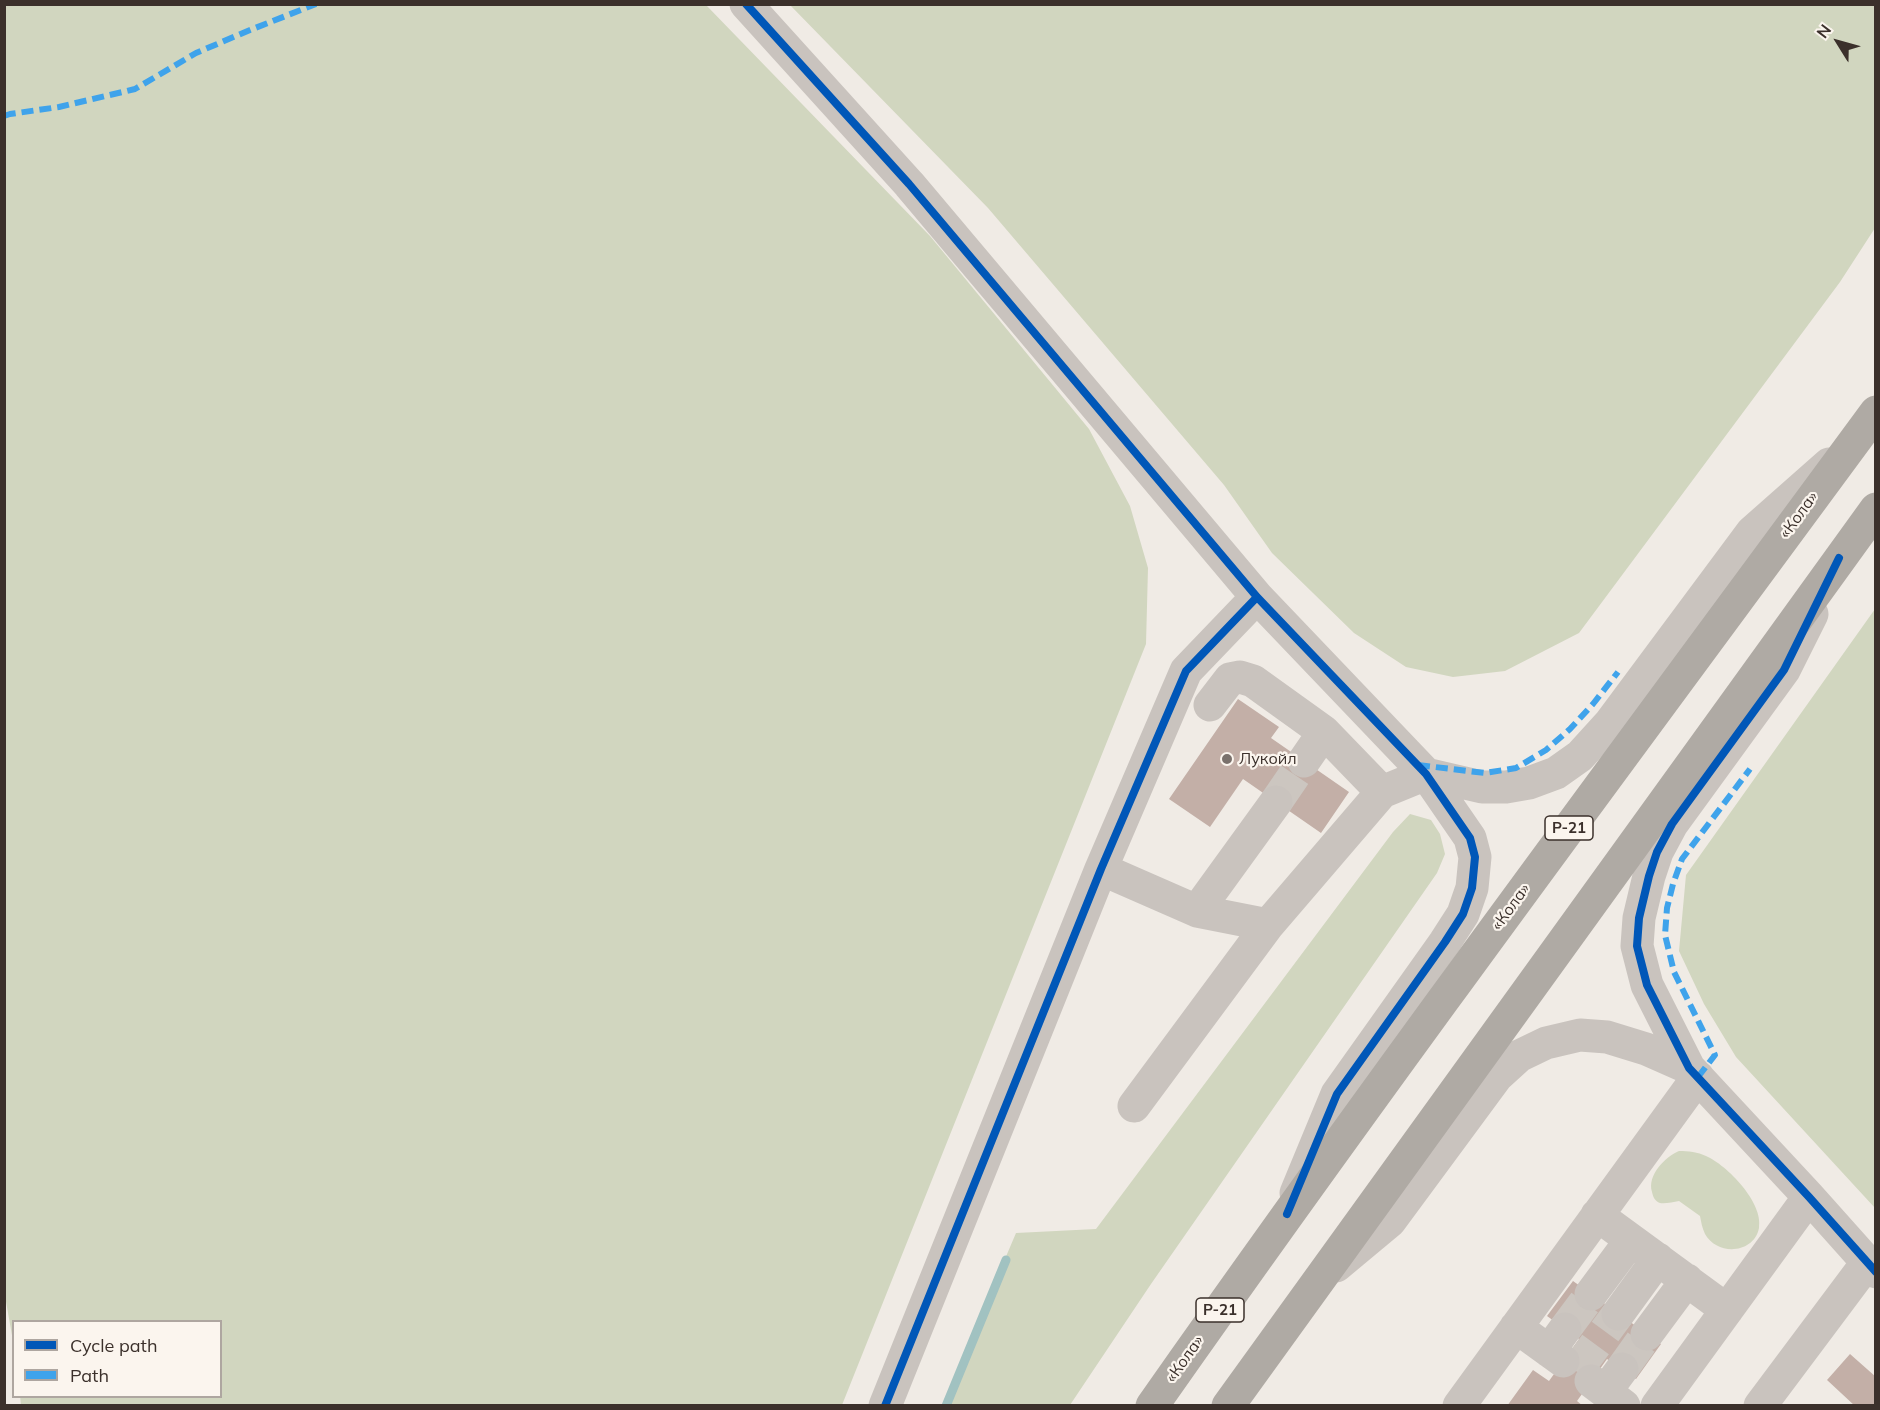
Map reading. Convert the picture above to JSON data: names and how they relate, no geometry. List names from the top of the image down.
{
  "streets": {
    "highway": ["«Кола»", "Р-21"]
  },
  "places": ["Лукойл"],
  "legend": ["Cycle path", "Path"],
  "north": "top left"
}
